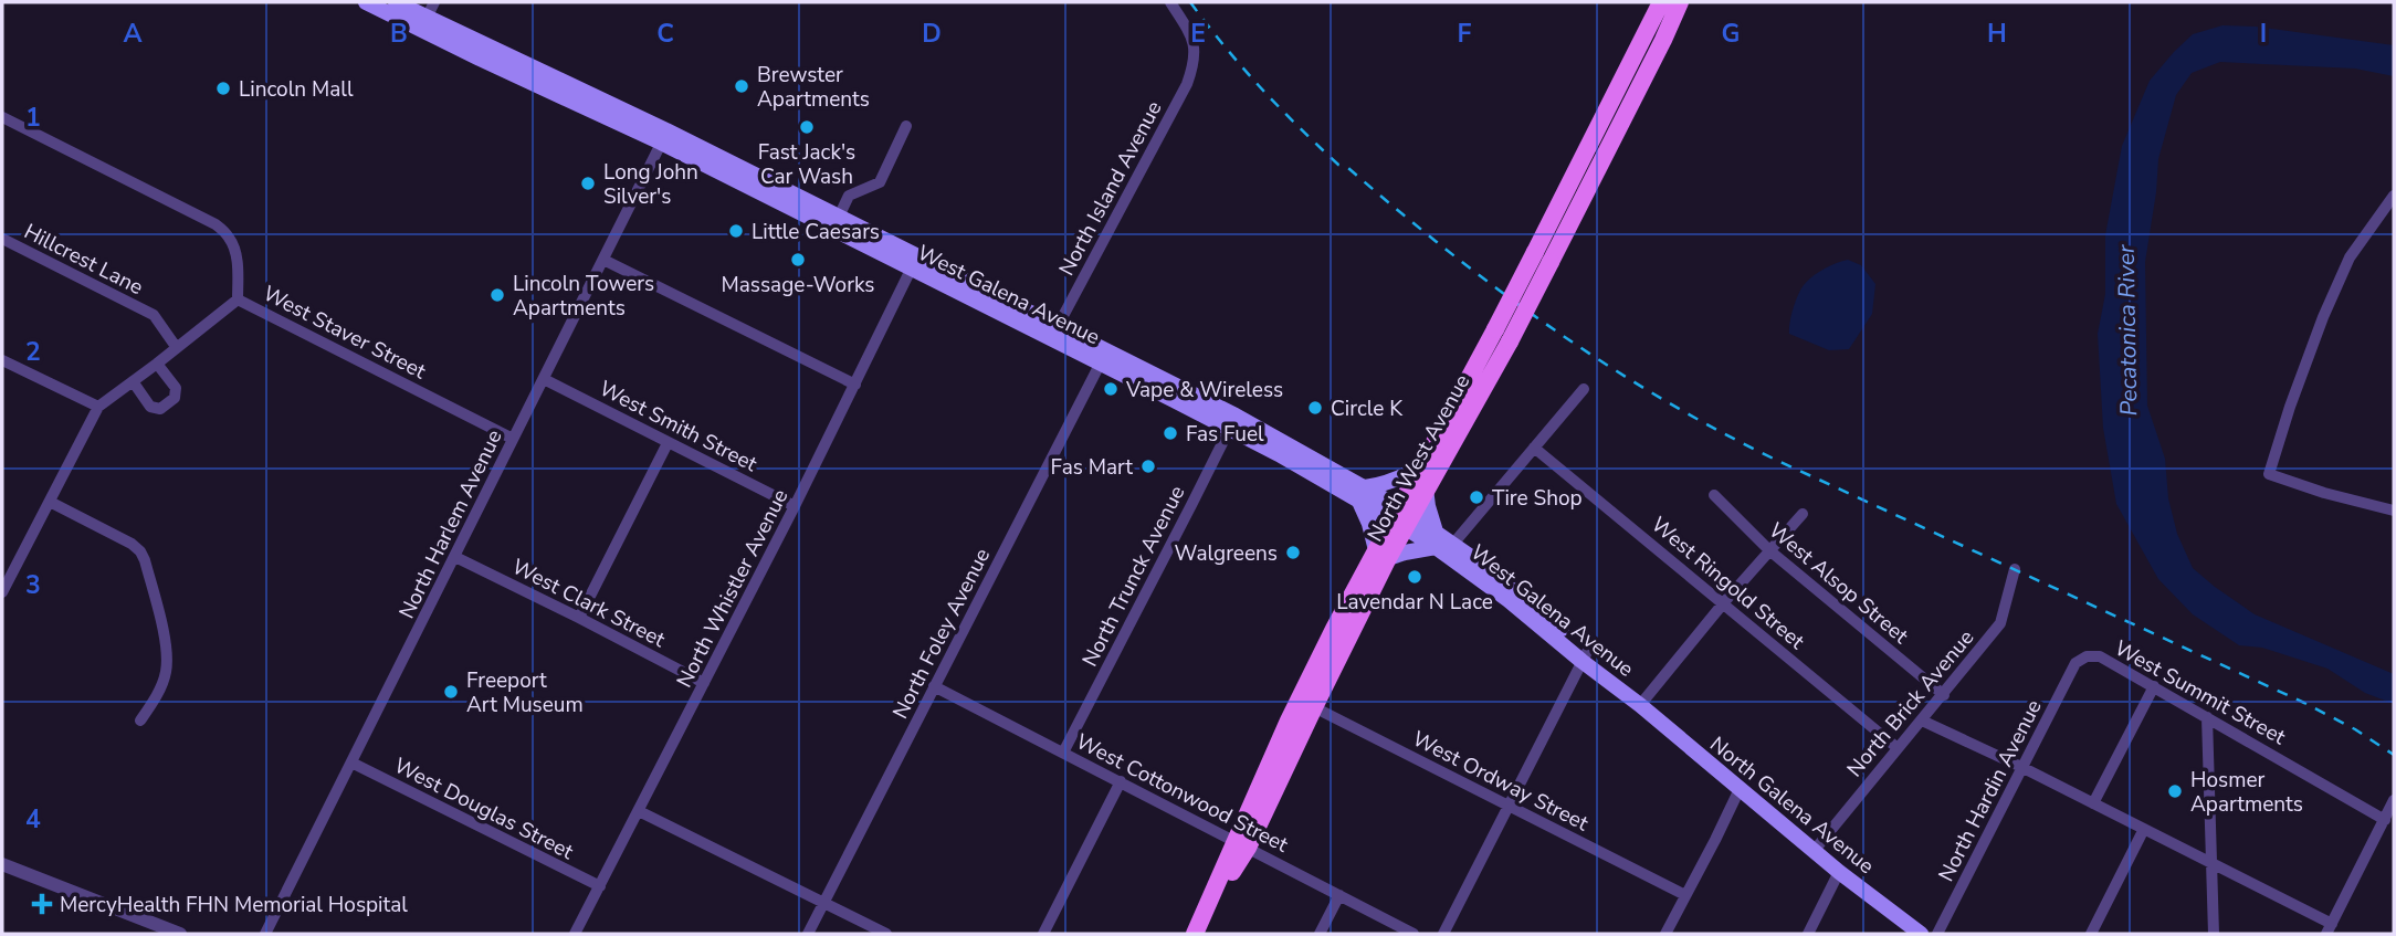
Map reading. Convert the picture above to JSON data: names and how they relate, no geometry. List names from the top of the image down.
{
  "streets": {
    "main road": ["West Galena Avenue", "North West Avenue", "North Galena Avenue"],
    "street": [
      "North Island Avenue",
      "Hillcrest Lane",
      "West Staver Street",
      "West Smith Street",
      "North Harlem Avenue",
      "North Trunck Avenue",
      "West Ringold Street",
      "West Alsop Street",
      "North Whistler Avenue",
      "West Clark Street",
      "North Foley Avenue",
      "West Summit Street",
      "North Brick Avenue",
      "West Ordway Street",
      "North Hardin Avenue",
      "West Cottonwood Street",
      "West Douglas Street"
    ]
  },
  "crossings": [
    ["North Island Avenue", "West Galena Avenue"],
    ["West Galena Avenue", "North West Avenue"],
    ["West Galena Avenue", "North Harlem Avenue"],
    ["West Galena Avenue", "North Trunck Avenue"],
    ["West Galena Avenue", "North Whistler Avenue"],
    ["West Galena Avenue", "North Foley Avenue"],
    ["West Galena Avenue", "North Galena Avenue"],
    ["West Staver Street", "North Harlem Avenue"],
    ["West Smith Street", "North Harlem Avenue"],
    ["West Smith Street", "North Whistler Avenue"],
    ["North West Avenue", "West Ordway Street"],
    ["North West Avenue", "West Cottonwood Street"],
    ["North Harlem Avenue", "West Clark Street"],
    ["North Harlem Avenue", "West Douglas Street"],
    ["North Trunck Avenue", "West Cottonwood Street"],
    ["West Ringold Street", "North Brick Avenue"],
    ["West Alsop Street", "North Brick Avenue"],
    ["North Whistler Avenue", "West Clark Street"],
    ["North Whistler Avenue", "West Douglas Street"],
    ["North Foley Avenue", "West Cottonwood Street"],
    ["West Summit Street", "North Hardin Avenue"],
    ["North Brick Avenue", "North Galena Avenue"]
  ],
  "water": ["Pecatonica River"],
  "places": {
    "other": [
      "Brewster Apartments",
      "Lincoln Mall",
      "Fast Jack's Car Wash",
      "Long John Silver's",
      "Little Caesars",
      "Massage-Works",
      "Lincoln Towers Apartments",
      "Vape & Wireless",
      "Circle K",
      "Fas Fuel",
      "Fas Mart",
      "Tire Shop",
      "Walgreens",
      "Lavendar N Lace",
      "Freeport Art Museum",
      "Hosmer Apartments"
    ],
    "health": ["MercyHealth FHN Memorial Hospital"]
  },
  "grid": {
    "columns": [
      "A",
      "B",
      "C",
      "D",
      "E",
      "F",
      "G",
      "H",
      "I"
    ],
    "rows": [
      "1",
      "2",
      "3",
      "4"
    ]
  }
}
